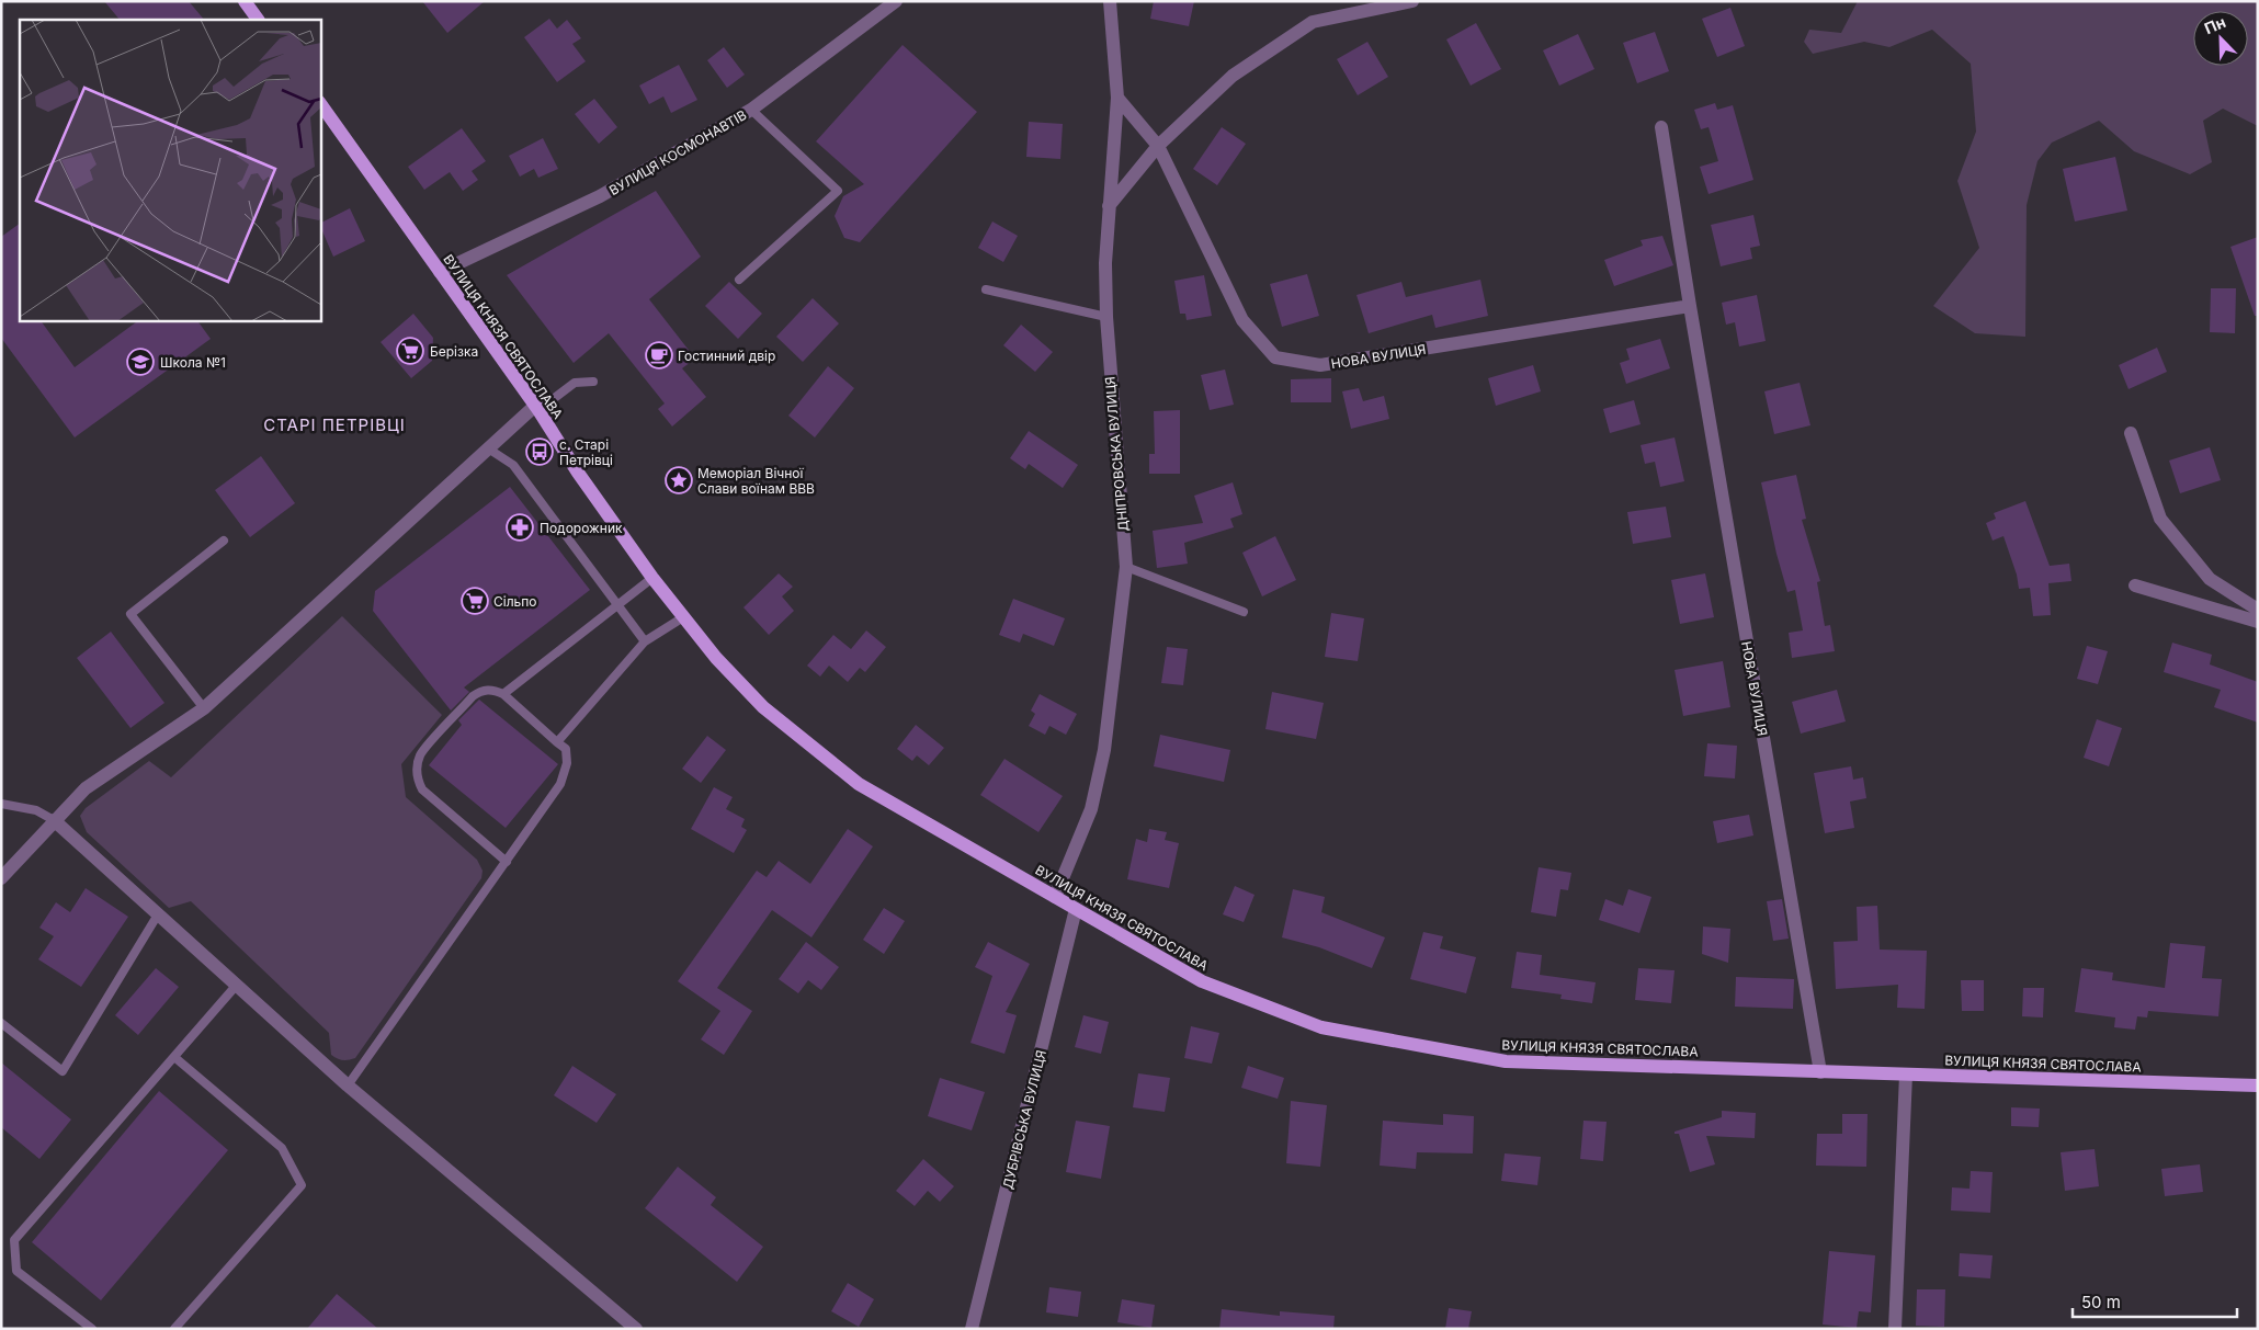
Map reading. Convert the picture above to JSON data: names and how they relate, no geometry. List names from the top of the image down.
{
  "streets": {
    "main road": ["ВУЛИЦЯ КНЯЗЯ СВЯТОСЛАВА"],
    "street": [
      "ВУЛИЦЯ КОСМОНАВТІВ",
      "НОВА ВУЛИЦЯ",
      "ДНІПРОВСЬКА ВУЛИЦЯ",
      "ДУБРІВСЬКА ВУЛИЦЯ"
    ]
  },
  "crossings": [
    ["ВУЛИЦЯ КОСМОНАВТІВ", "ВУЛИЦЯ КНЯЗЯ СВЯТОСЛАВА"],
    ["ВУЛИЦЯ КНЯЗЯ СВЯТОСЛАВА", "НОВА ВУЛИЦЯ"],
    ["ВУЛИЦЯ КНЯЗЯ СВЯТОСЛАВА", "ДНІПРОВСЬКА ВУЛИЦЯ"],
    ["ВУЛИЦЯ КНЯЗЯ СВЯТОСЛАВА", "ДУБРІВСЬКА ВУЛИЦЯ"],
    ["НОВА ВУЛИЦЯ", "ДНІПРОВСЬКА ВУЛИЦЯ"]
  ],
  "districts": ["СТАРІ ПЕТРІВЦІ"],
  "places": {
    "supermarket": ["Берізка", "Сільпо"],
    "cafe": ["Гостинний двір"],
    "school or university": ["Школа №1"],
    "bus stop": ["с. Старі Петрівці"],
    "place": ["Меморіал Вічної Слави воїнам ВВВ"],
    "pharmacy": ["Подорожник"]
  },
  "scale_bar": "50 m",
  "north": "top left"
}
